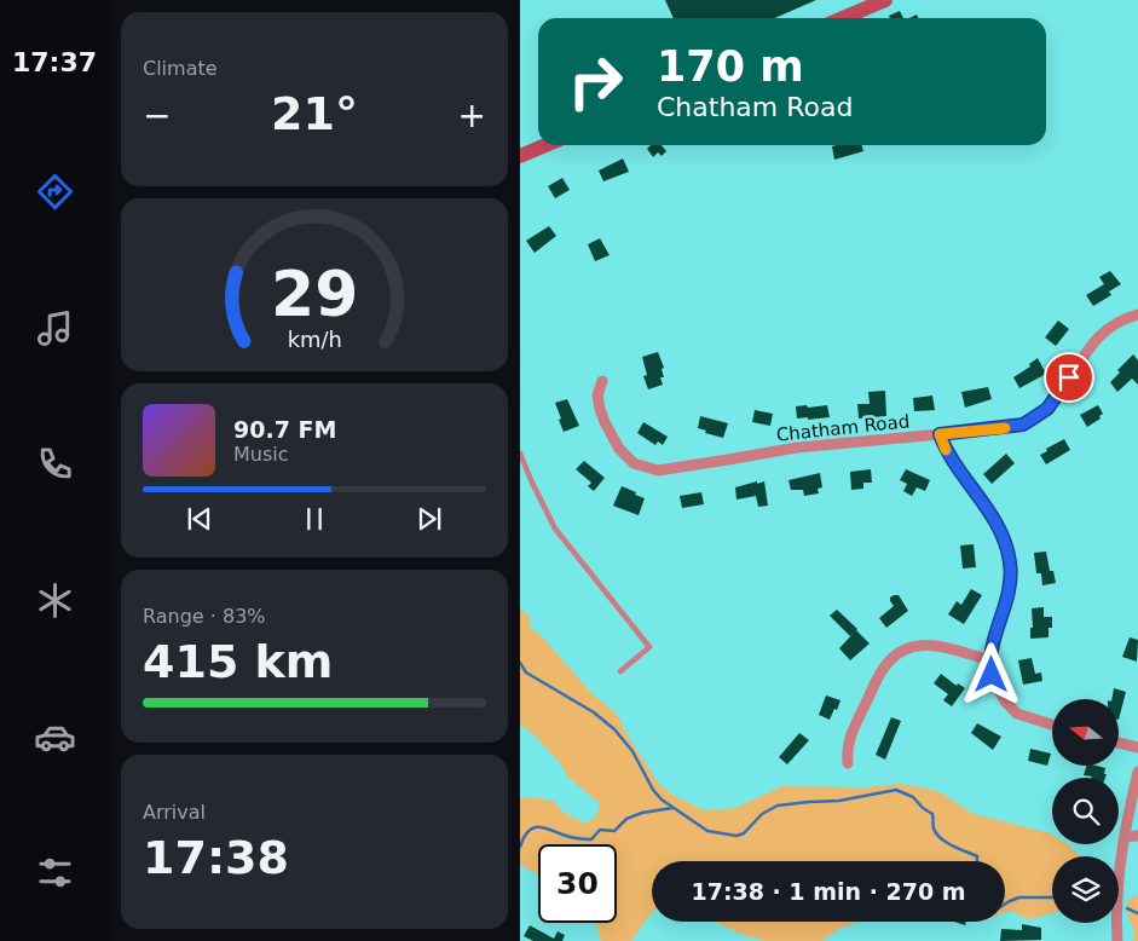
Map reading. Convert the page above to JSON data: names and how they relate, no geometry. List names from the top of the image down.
{
  "streets": {
    "street": ["Chatham Road"]
  },
  "north": "left",
  "page": {
    "tabs": "17:37",
    "tile": [
      "Climate",
      ["Range · 83%", "415 km"],
      ["Arrival", "17:38"]
    ],
    "turn": ["170 m", "Chatham Road"],
    "heat": ["−", "21°", "+"],
    "song": ["90.7 FM", "Music"],
    "limit": "30",
    "trip": "17:38 · 1 min · 270 m",
    "gauge": ["29", "km/h"]
  }
}
